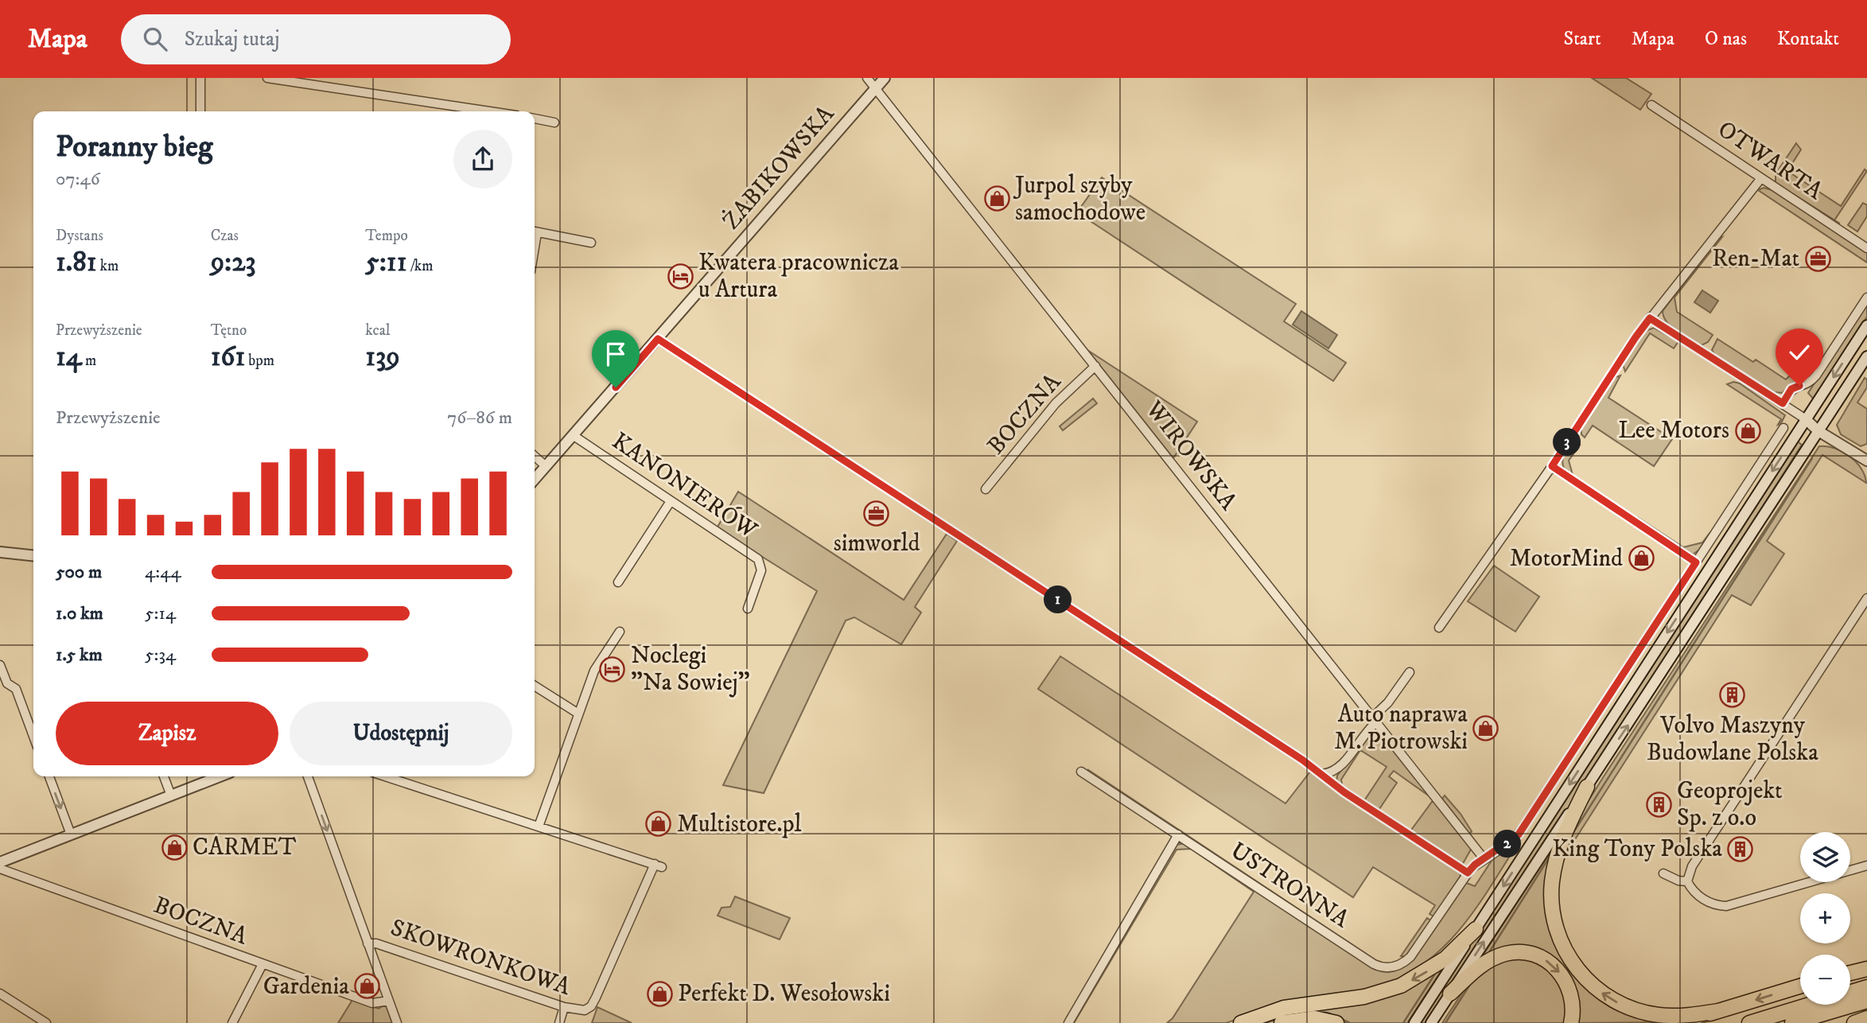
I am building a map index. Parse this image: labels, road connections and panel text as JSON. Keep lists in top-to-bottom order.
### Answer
{
  "streets": {
    "main road": ["ŻABIKOWSKA"],
    "street": [
      "OTWARTA",
      "BOCZNA",
      "WIROWSKA",
      "KANONIERÓW",
      "USTRONNA",
      "SKOWRONKOWA"
    ]
  },
  "crossings": [
    ["ŻABIKOWSKA", "WIROWSKA"],
    ["ŻABIKOWSKA", "KANONIERÓW"],
    ["BOCZNA", "WIROWSKA"]
  ],
  "places": {
    "shop": [
      "Jurpol szyby samochodowe",
      "Lee Motors",
      "MotorMind",
      "Auto naprawa M. Piotrowski",
      "Multistore.pl",
      "CARMET",
      "Gardenia",
      "Perfekt D. Wesołowski"
    ],
    "office": ["Ren-Mat", "simworld"],
    "hotel": ["Kwatera pracownicza u Artura", "Noclegi \"Na Sowiej\""],
    "building": ["Volvo Maszyny Budowlane Polska", "Geoprojekt Sp. z o.o", "King Tony Polska"]
  },
  "page": {
    "header": "Mapa",
    "search": "Szukaj tutaj",
    "nav": [
      "Start",
      "Mapa",
      "O nas",
      "Kontakt"
    ],
    "heading": ["Poranny bieg", "07:46"],
    "stats": [
      ["Dystans", "1.81 km"],
      ["Czas", "9:23"],
      ["Tempo", "5:11 /km"],
      ["Przewyższenie", "14 m"],
      ["Tętno", "161 bpm"],
      ["kcal", "139"]
    ],
    "chart": ["Przewyższenie", "76–86 m"],
    "pins": ["3", "1", "2"],
    "list": [
      {
        "name": "500 m",
        "note": "4:44"
      },
      {
        "name": "1.0 km",
        "note": "5:14"
      },
      {
        "name": "1.5 km",
        "note": "5:34"
      }
    ],
    "buttons": ["Zapisz", "Udostępnij"],
    "map_buttons": ["+", "−"]
  }
}
